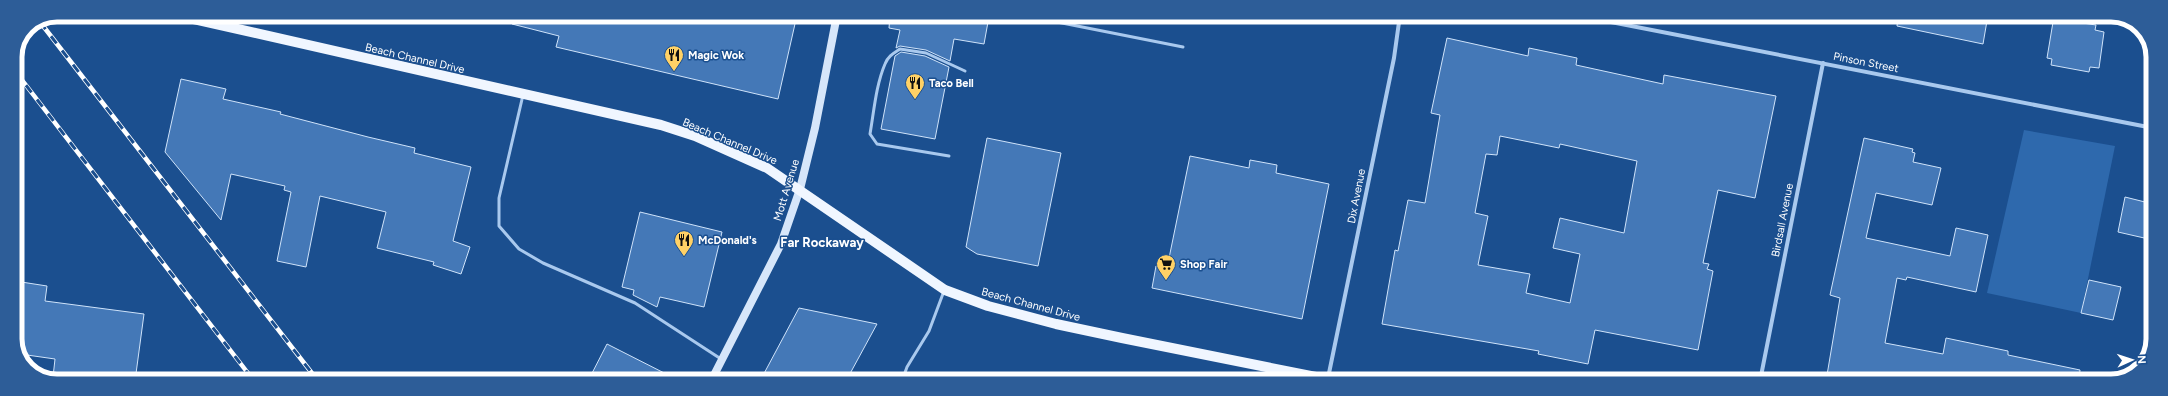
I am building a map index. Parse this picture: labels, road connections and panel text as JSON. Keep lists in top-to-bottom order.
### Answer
{
  "streets": {
    "main road": ["Beach Channel Drive", "Mott Avenue"],
    "street": ["Pinson Street", "Dix Avenue", "Birdsall Avenue"]
  },
  "crossings": [
    ["Beach Channel Drive", "Mott Avenue"],
    ["Pinson Street", "Birdsall Avenue"]
  ],
  "districts": ["Far Rockaway"],
  "places": {
    "restaurant": ["Magic Wok", "Taco Bell", "McDonald's"],
    "supermarket": ["Shop Fair"]
  },
  "north": "right"
}
